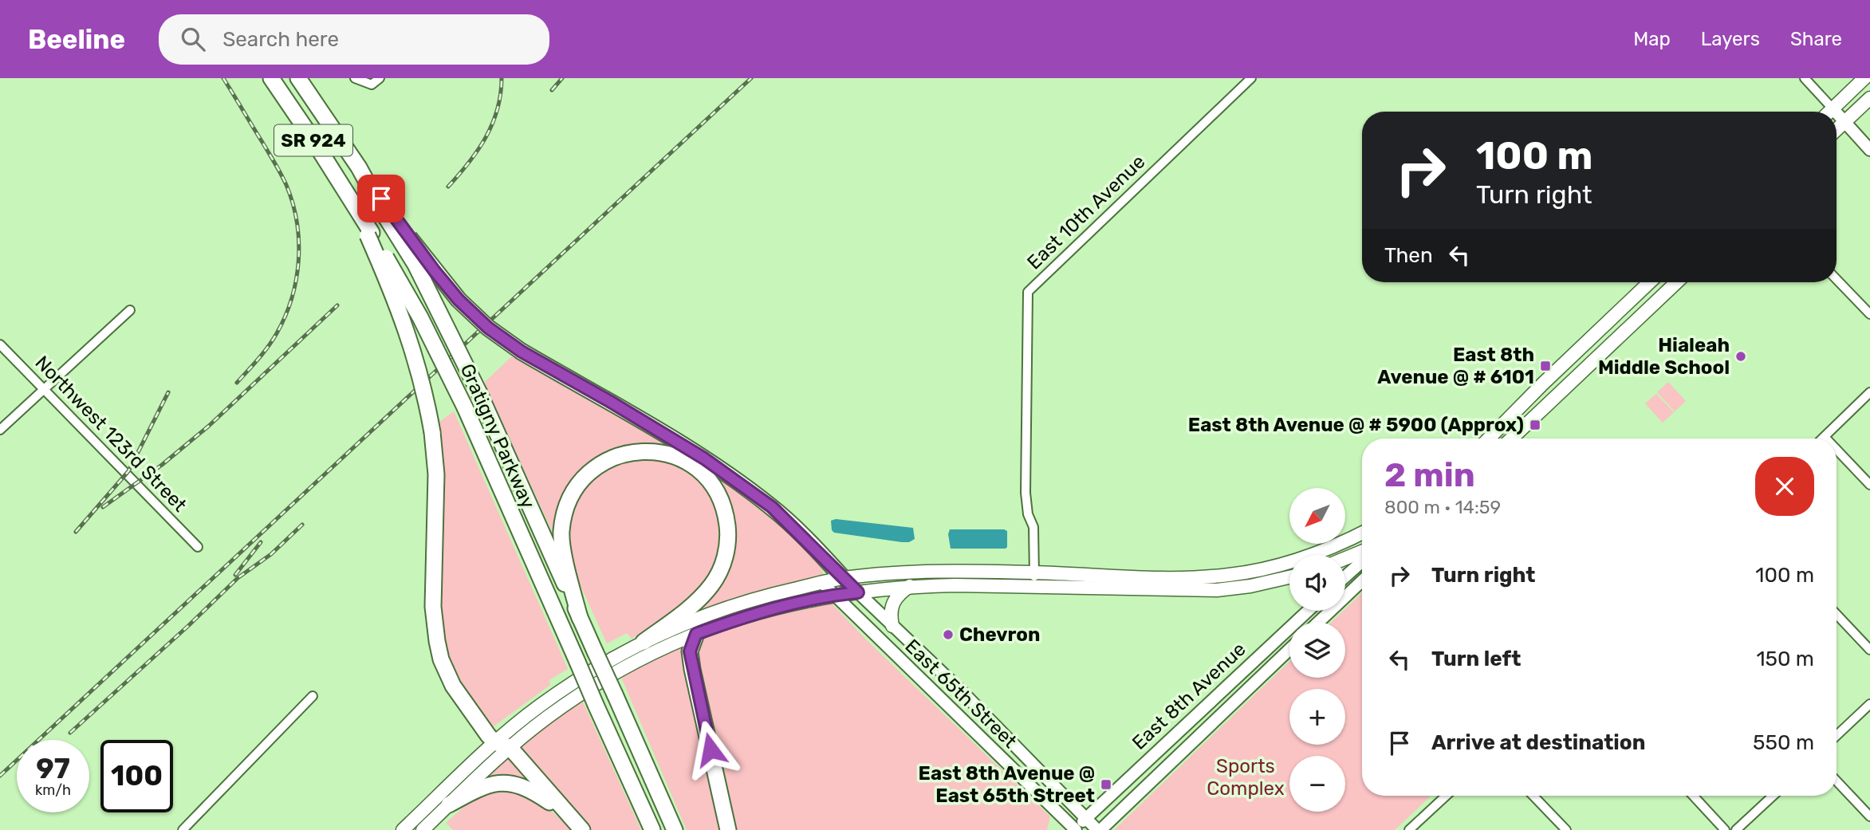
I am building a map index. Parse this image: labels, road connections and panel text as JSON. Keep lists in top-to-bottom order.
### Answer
{
  "streets": {
    "highway": ["SR 924", "Gratigny Parkway"],
    "main road": ["East 65th Street", "East 8th Avenue"],
    "street": ["East 10th Avenue", "Northwest 123rd Street"]
  },
  "crossings": [
    ["SR 924", "Gratigny Parkway"],
    ["East 65th Street", "East 8th Avenue"]
  ],
  "parks": ["Sports Complex"],
  "places": {
    "other": ["Hialeah Middle School", "Chevron"],
    "transit": ["East 8th Avenue @ # 6101", "East 8th Avenue @ # 5900 (Approx)", "East 8th Avenue @ East 65th Street"]
  },
  "north": "bottom left",
  "page": {
    "header": "Beeline",
    "search": "Search here",
    "nav": ["Map", "Layers", "Share"],
    "turn": ["100 m", "Turn right"],
    "then": "Then",
    "heading": ["2 min", "800 m · 14:59"],
    "map_buttons": ["+", "−"],
    "list": [
      {
        "name": "Turn right",
        "value": "100 m"
      },
      {
        "name": "Turn left",
        "value": "150 m"
      },
      {
        "name": "Arrive at destination",
        "value": "550 m"
      }
    ],
    "speed": "97 km/h",
    "limit": "100"
  }
}
